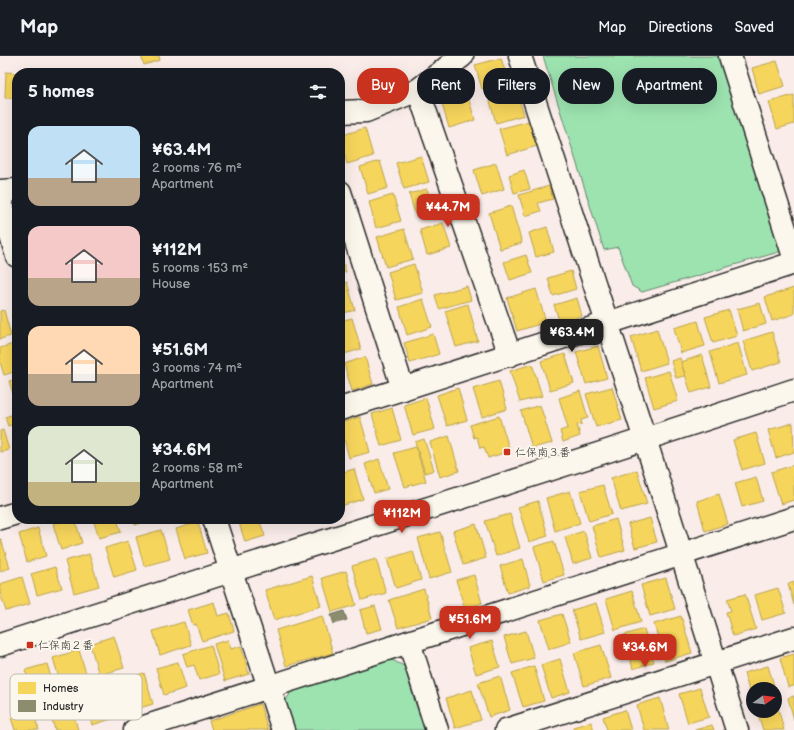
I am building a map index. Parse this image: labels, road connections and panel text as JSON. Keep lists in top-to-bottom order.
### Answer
{
  "places": {
    "transit": ["仁保南３番", "仁保南２番"]
  },
  "legend": ["Homes", "Industry"],
  "north": "right",
  "page": {
    "header": "Map",
    "nav": ["Map", "Directions", "Saved"],
    "chip": [
      "Buy",
      "Rent",
      "Filters",
      "New",
      "Apartment"
    ],
    "heading": "5 homes",
    "list": [
      {
        "name": "¥63.4M",
        "note": "2 rooms · 76 m² · Apartment"
      },
      {
        "name": "¥112M",
        "note": "5 rooms · 153 m² · House"
      },
      {
        "name": "¥51.6M",
        "note": "3 rooms · 74 m² · Apartment"
      },
      {
        "name": "¥34.6M",
        "note": "2 rooms · 58 m² · Apartment"
      }
    ],
    "price": [
      "¥44.7M",
      "¥63.4M",
      "¥112M",
      "¥51.6M",
      "¥34.6M"
    ]
  }
}
